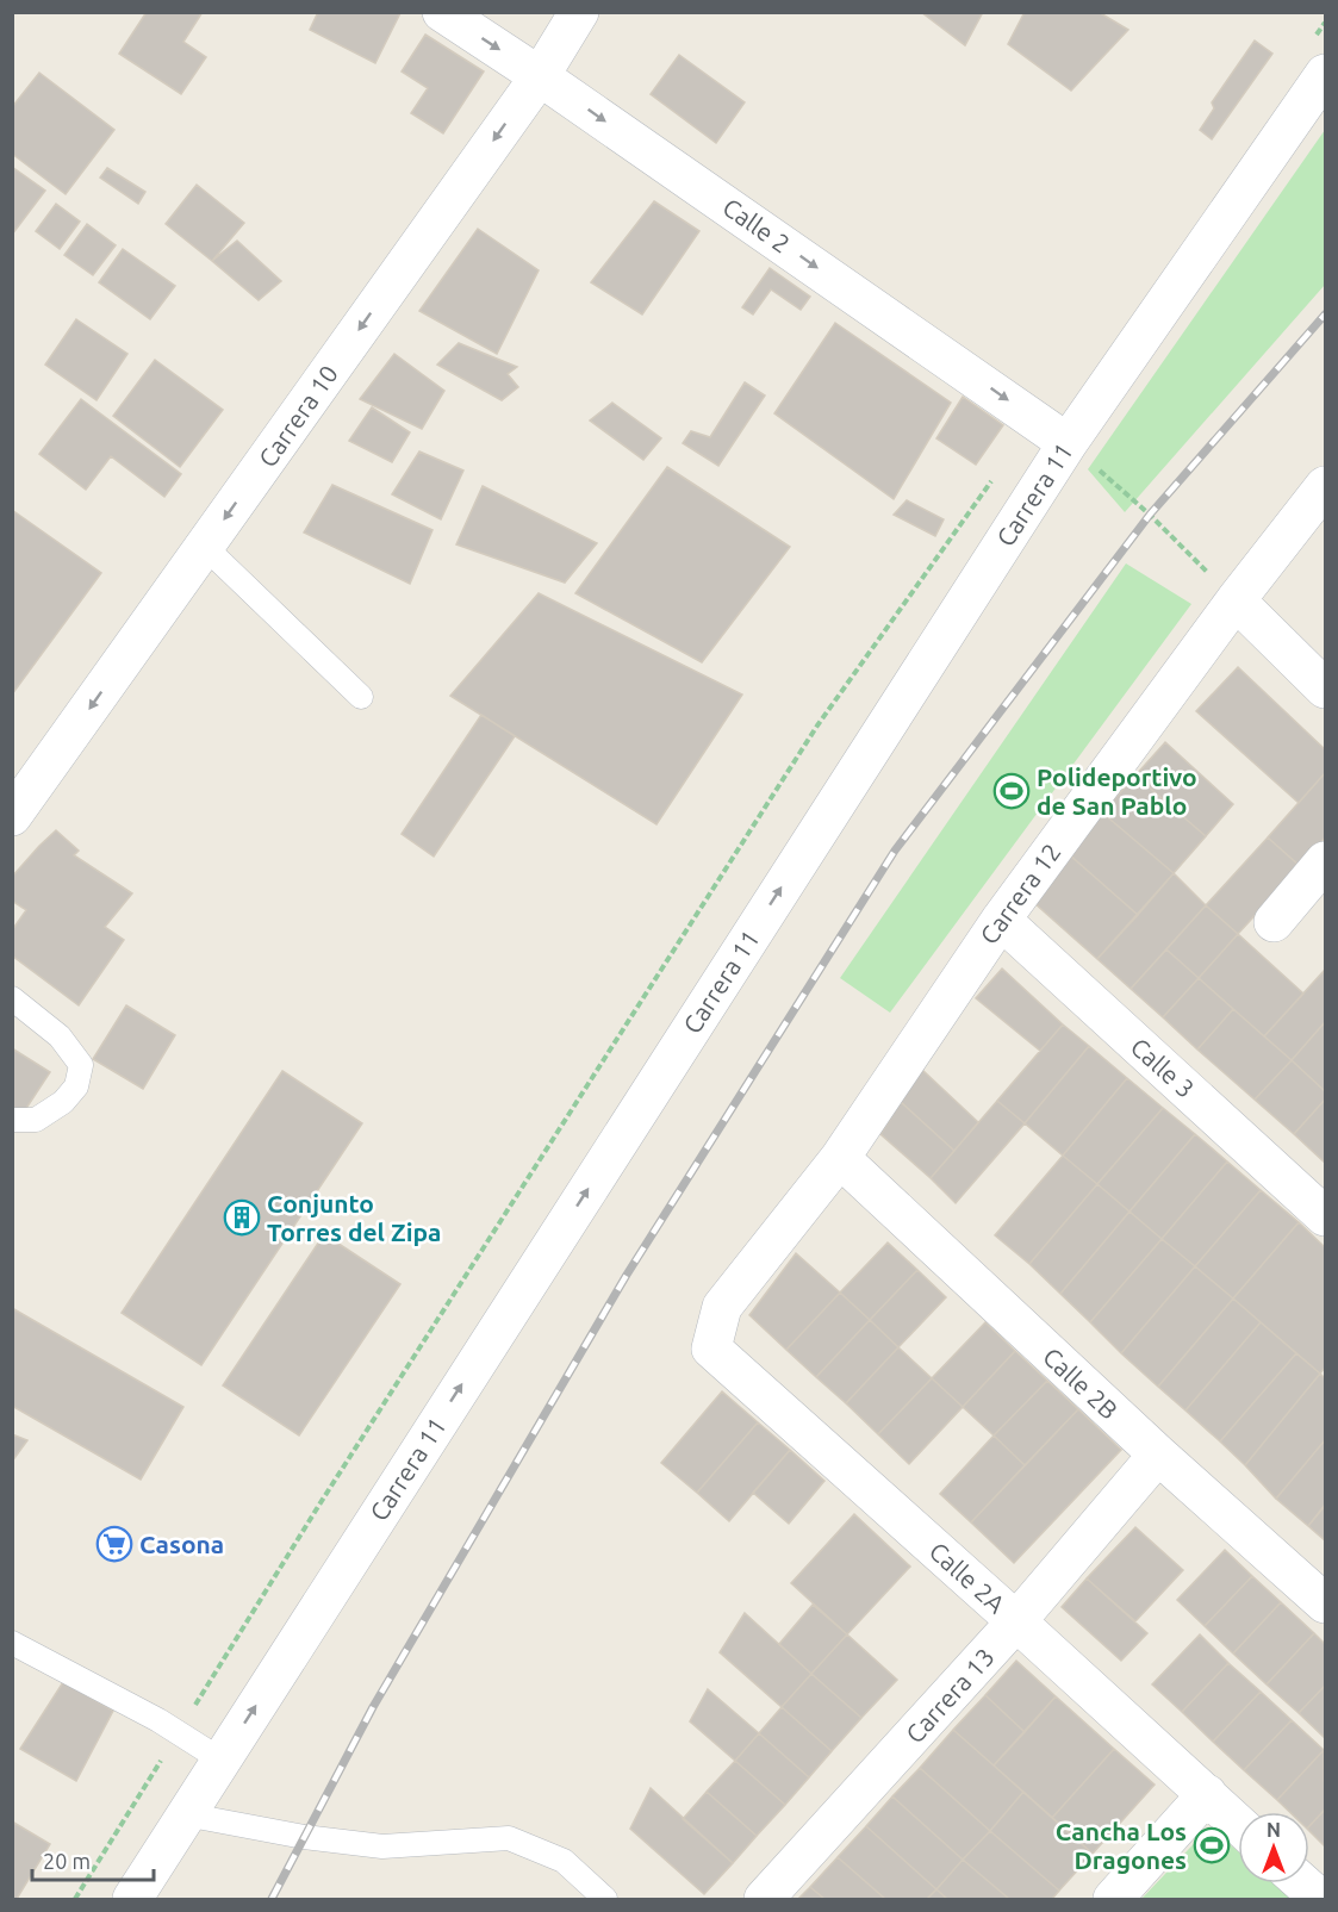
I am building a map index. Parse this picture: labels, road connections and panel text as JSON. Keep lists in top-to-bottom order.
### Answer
{
  "streets": {
    "street": [
      "Calle 2",
      "Carrera 10",
      "Carrera 11",
      "Carrera 12",
      "Calle 3",
      "Calle 2B",
      "Calle 2A",
      "Carrera 13"
    ]
  },
  "crossings": [
    ["Calle 2", "Carrera 10"],
    ["Calle 2", "Carrera 11"],
    ["Carrera 12", "Calle 3"],
    ["Carrera 12", "Calle 2B"],
    ["Carrera 12", "Calle 2A"],
    ["Calle 2B", "Carrera 13"],
    ["Calle 2A", "Carrera 13"]
  ],
  "one_way": ["Calle 2", "Carrera 10", "Carrera 11"],
  "places": {
    "sports": ["Polideportivo de San Pablo", "Cancha Los Dragones"],
    "building": ["Conjunto Torres del Zipa"],
    "supermarket": ["Casona"]
  },
  "scale_bar": "20 m",
  "north": "top"
}
